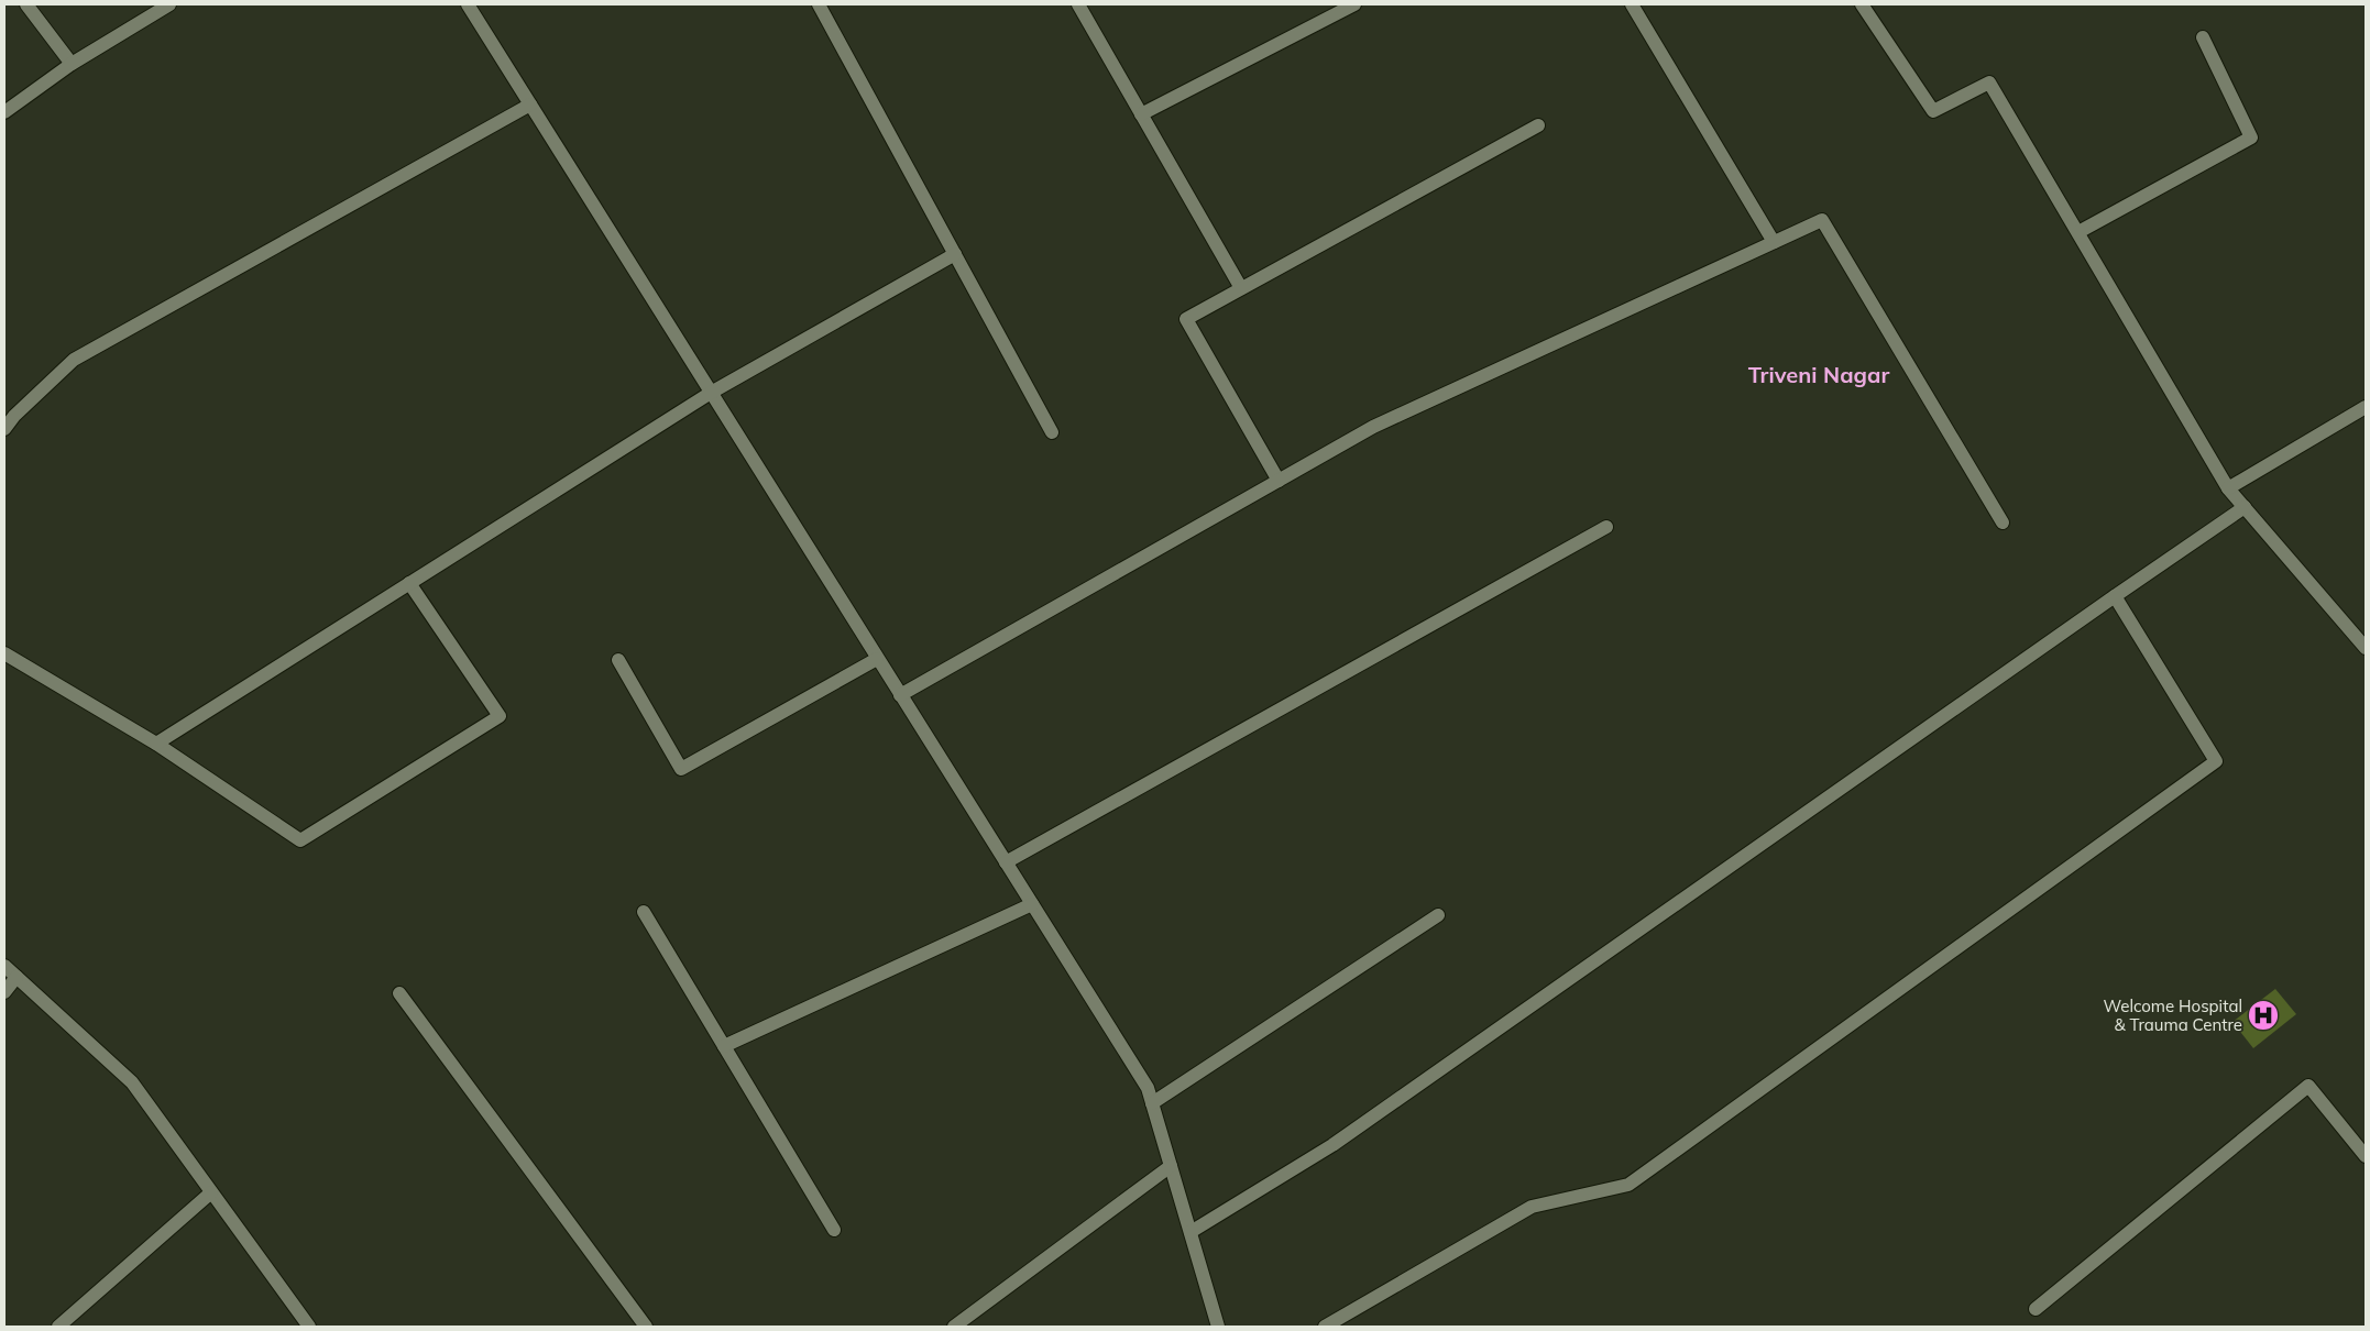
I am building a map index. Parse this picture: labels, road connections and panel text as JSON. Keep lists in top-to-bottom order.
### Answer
{
  "districts": ["Triveni Nagar"],
  "places": {
    "hospital": ["Welcome Hospital & Trauma Centre"]
  }
}
